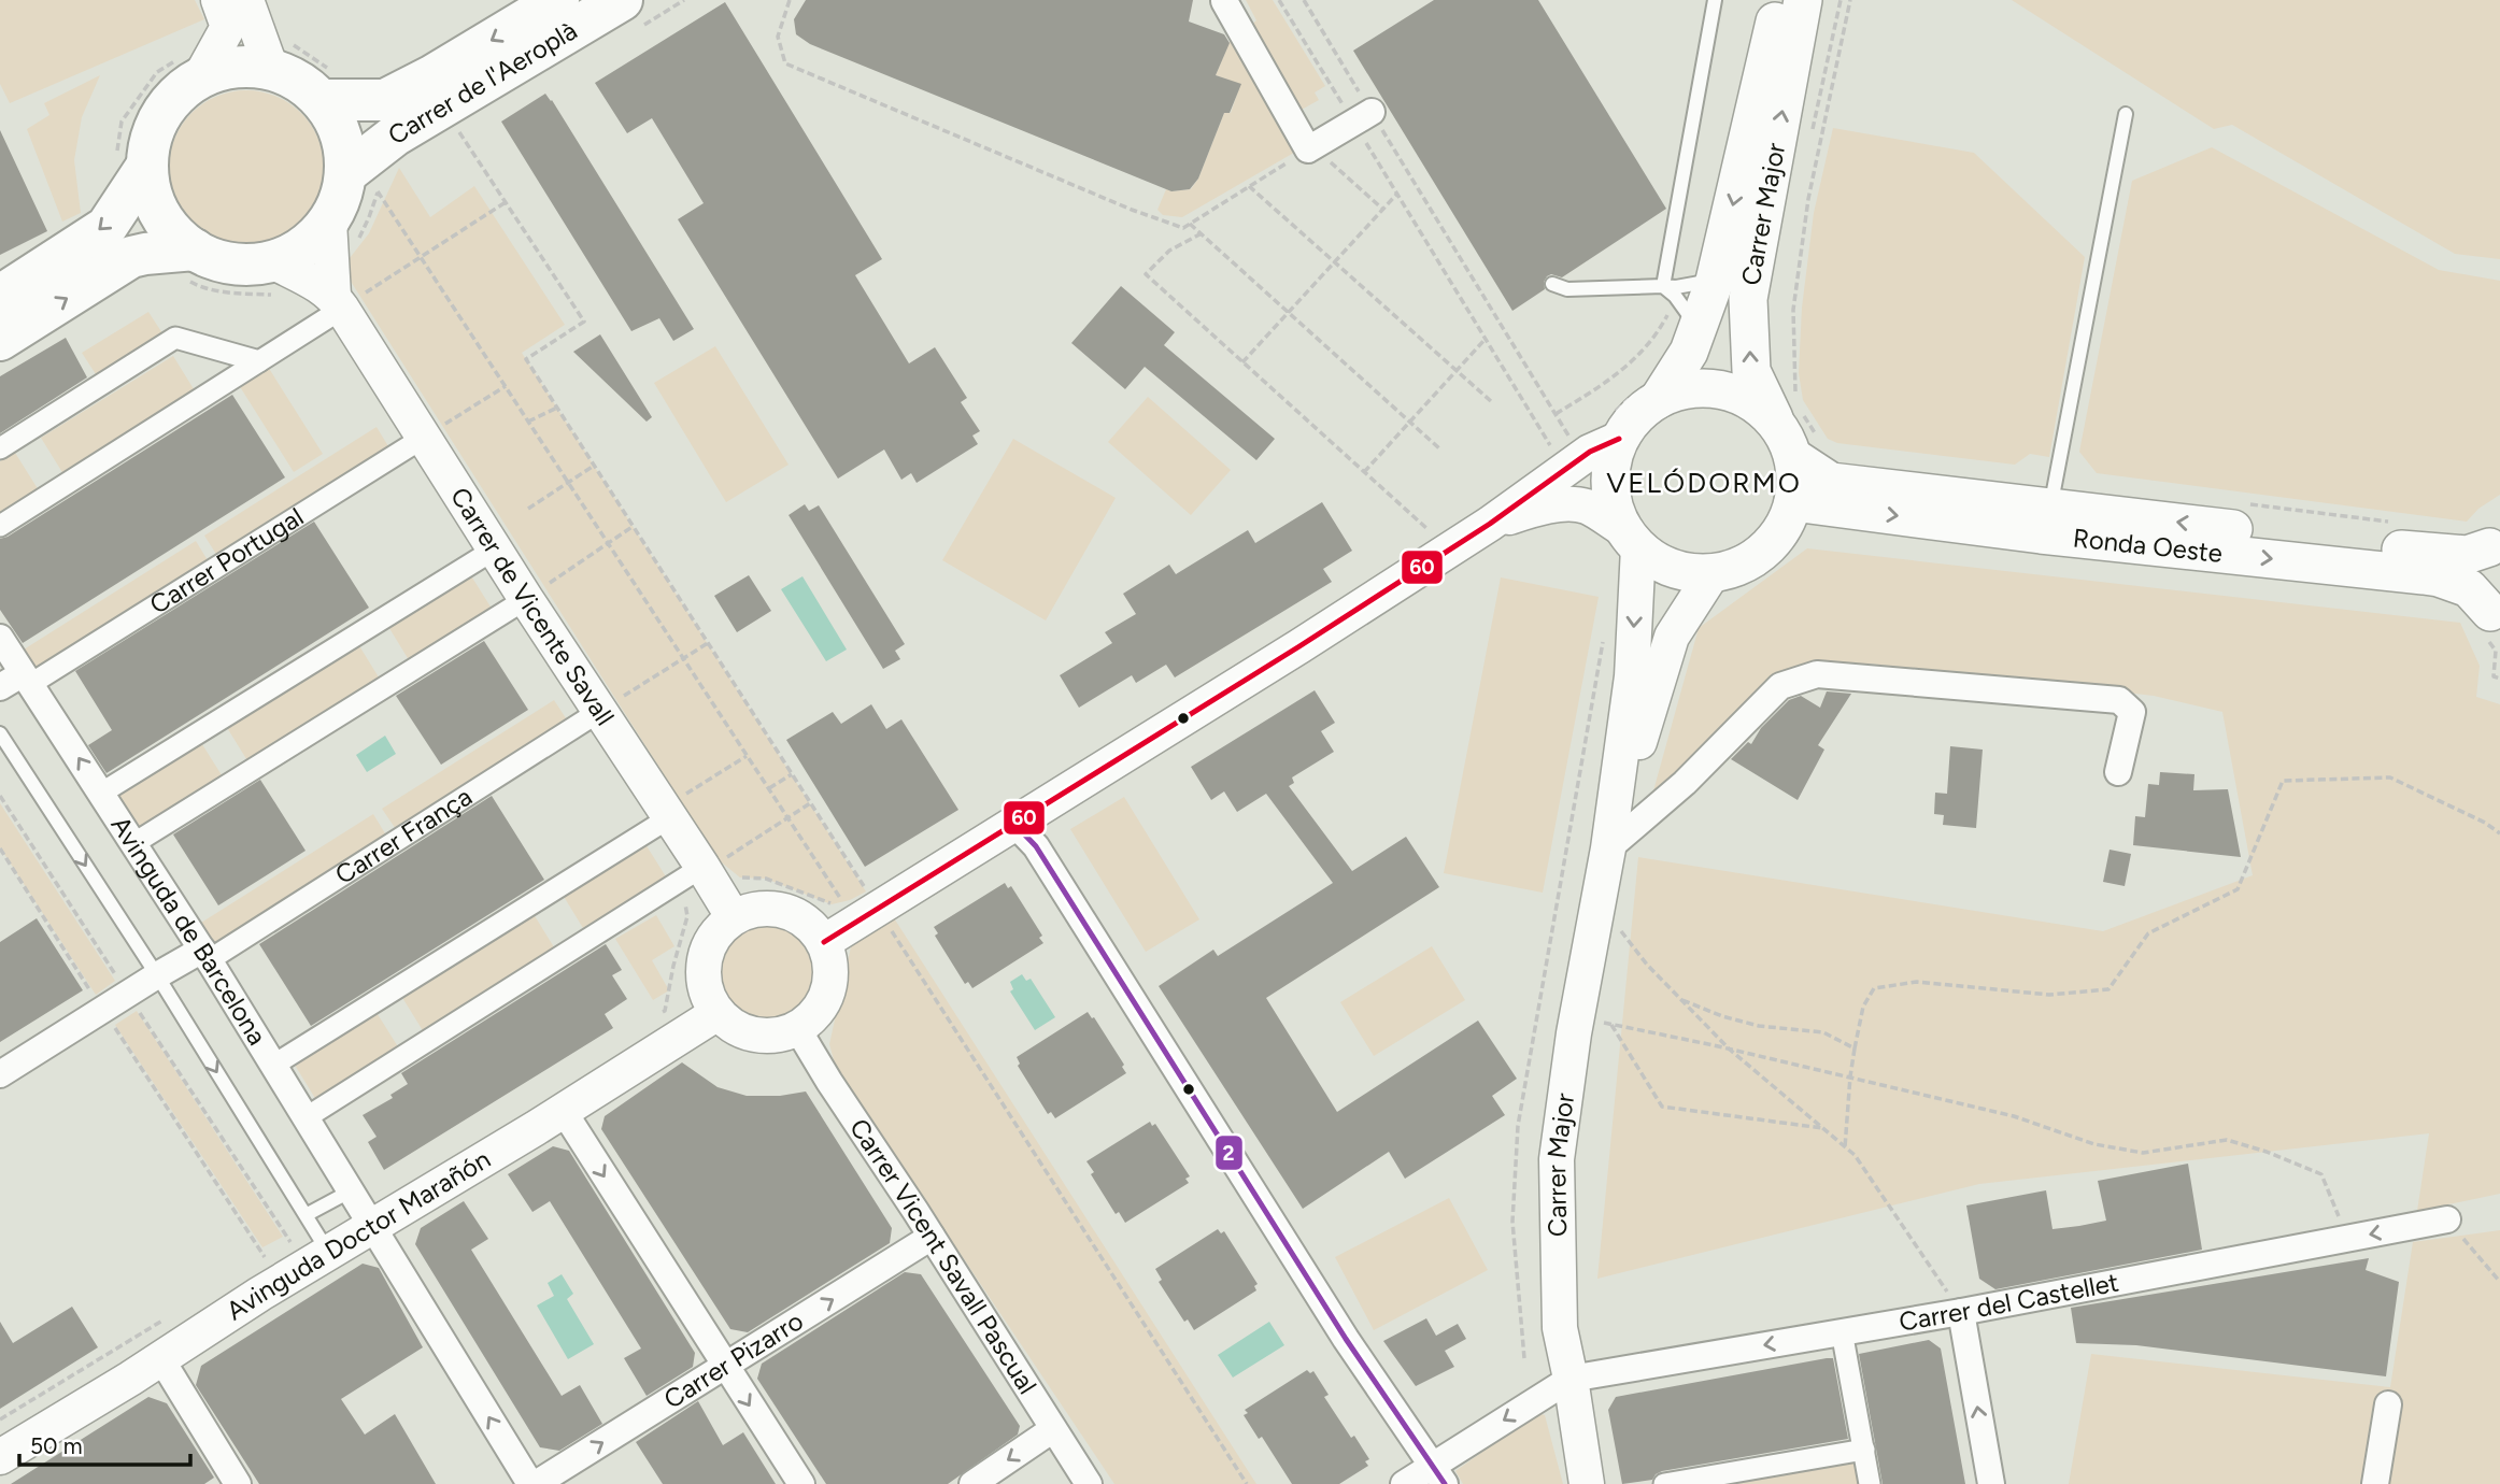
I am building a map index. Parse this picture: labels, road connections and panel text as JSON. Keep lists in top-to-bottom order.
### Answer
{
  "streets": {
    "main road": ["Carrer de l'Aeroplà", "Carrer Major", "Ronda Oeste"],
    "street": [
      "Carrer Portugal",
      "Carrer de Vicente Savall",
      "Carrer França",
      "Avinguda de Barcelona",
      "Avinguda Doctor Marañón",
      "Carrer Vicent Savall Pascual",
      "Carrer del Castellet",
      "Carrer Pizarro"
    ]
  },
  "crossings": [
    ["Carrer Major", "Ronda Oeste"],
    ["Carrer Major", "Carrer del Castellet"],
    ["Carrer Portugal", "Carrer de Vicente Savall"],
    ["Carrer Portugal", "Avinguda de Barcelona"],
    ["Carrer de Vicente Savall", "Carrer França"],
    ["Carrer de Vicente Savall", "Avinguda Doctor Marañón"],
    ["Carrer de Vicente Savall", "Carrer Vicent Savall Pascual"],
    ["Carrer França", "Avinguda de Barcelona"],
    ["Avinguda de Barcelona", "Avinguda Doctor Marañón"],
    ["Avinguda de Barcelona", "Carrer Pizarro"],
    ["Avinguda Doctor Marañón", "Carrer Vicent Savall Pascual"],
    ["Carrer Vicent Savall Pascual", "Carrer Pizarro"]
  ],
  "one_way": ["Carrer Pizarro"],
  "districts": ["VELÓDORMO"],
  "lines": ["transit line 60", "transit line 2"],
  "scale_bar": "50 m"
}
